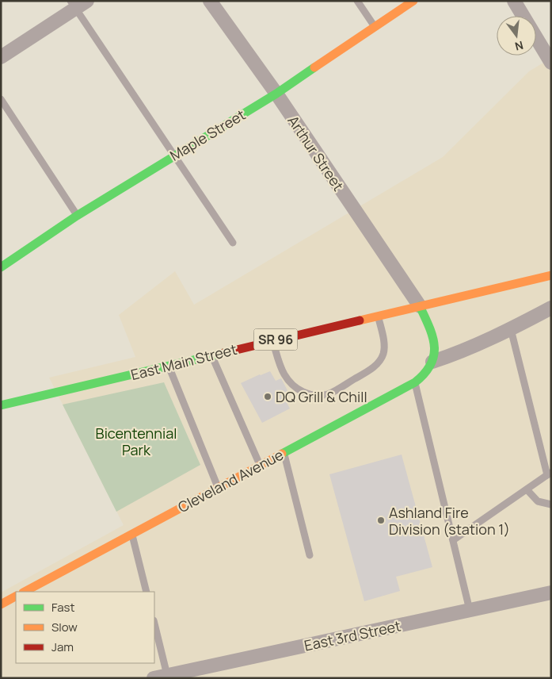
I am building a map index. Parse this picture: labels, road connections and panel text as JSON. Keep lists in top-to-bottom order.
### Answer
{
  "streets": {
    "main road": [
      "Maple Street",
      "SR 96",
      "East Main Street",
      "Cleveland Avenue"
    ],
    "street": ["Arthur Street", "East 3rd Street"]
  },
  "crossings": [
    ["Maple Street", "Arthur Street"],
    ["Arthur Street", "East Main Street"]
  ],
  "parks": ["Bicentennial Park"],
  "places": ["DQ Grill & Chill", "Ashland Fire Division (station 1)"],
  "legend": ["Fast", "Slow", "Jam"],
  "north": "bottom"
}
